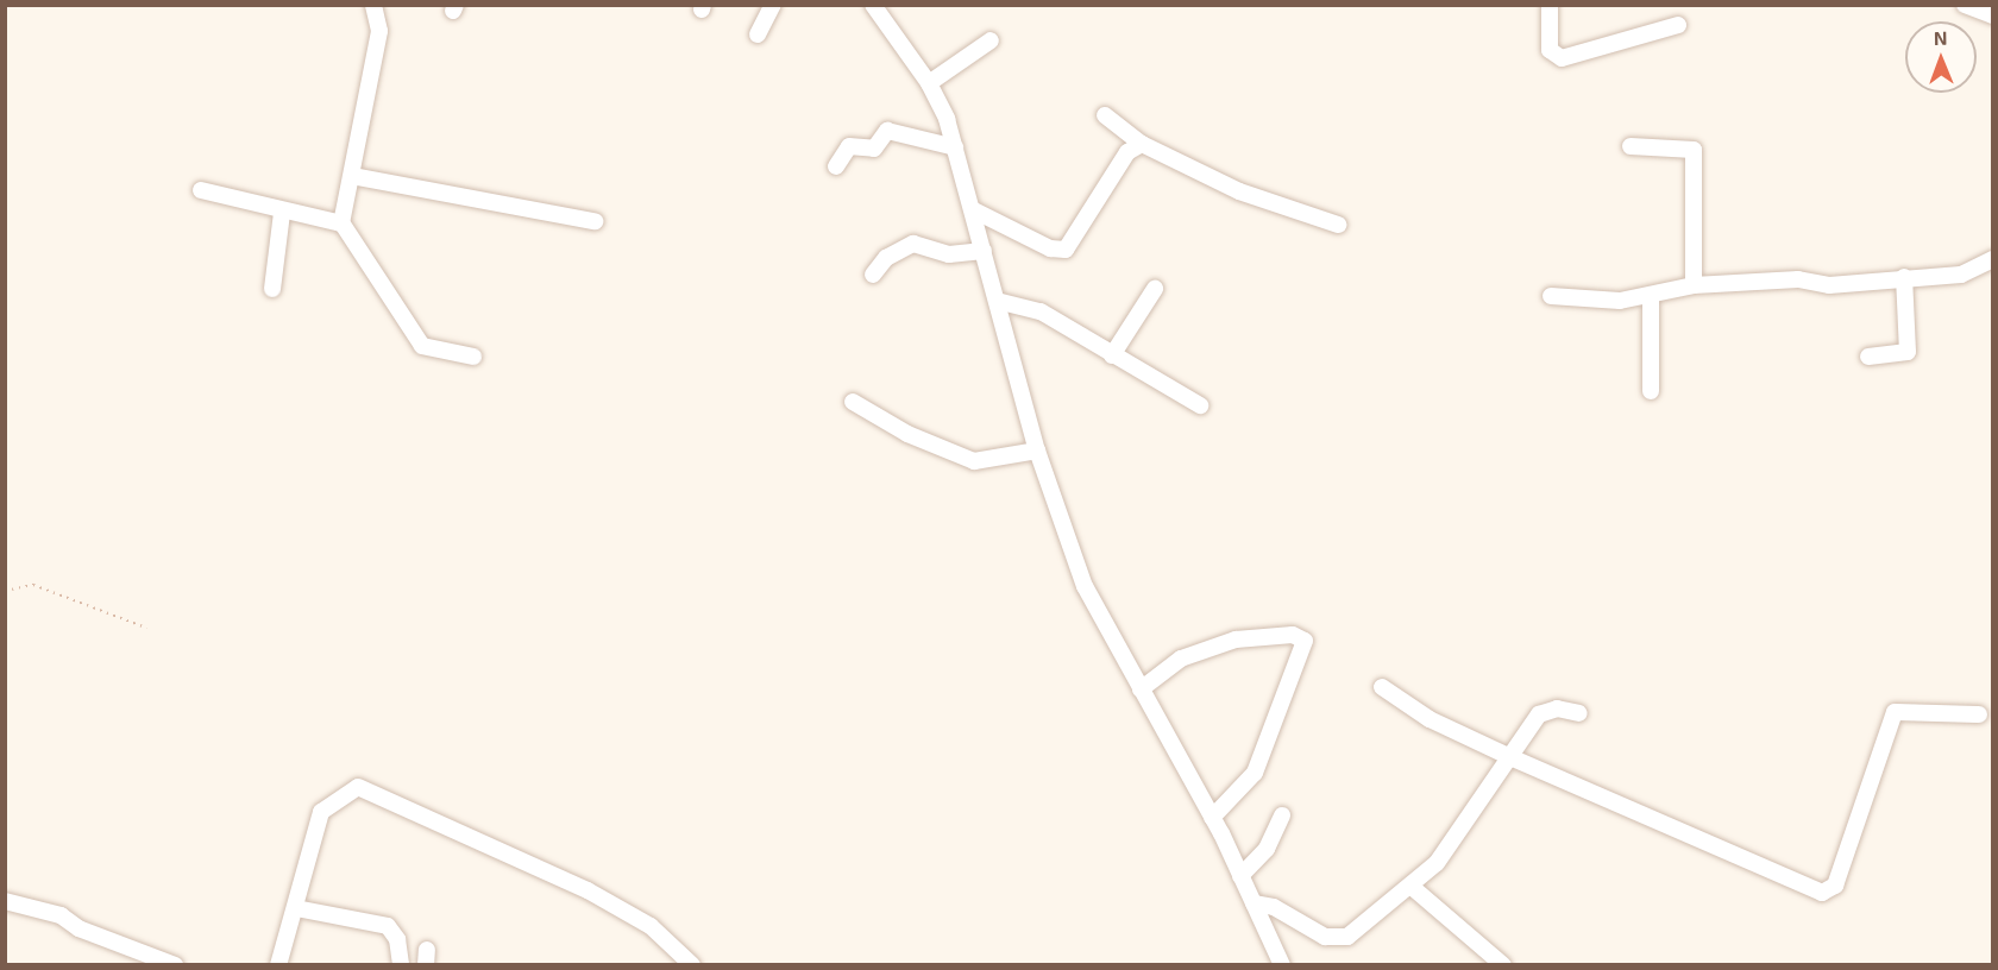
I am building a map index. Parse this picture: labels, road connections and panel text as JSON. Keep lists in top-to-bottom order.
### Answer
{
  "north": "top"
}
